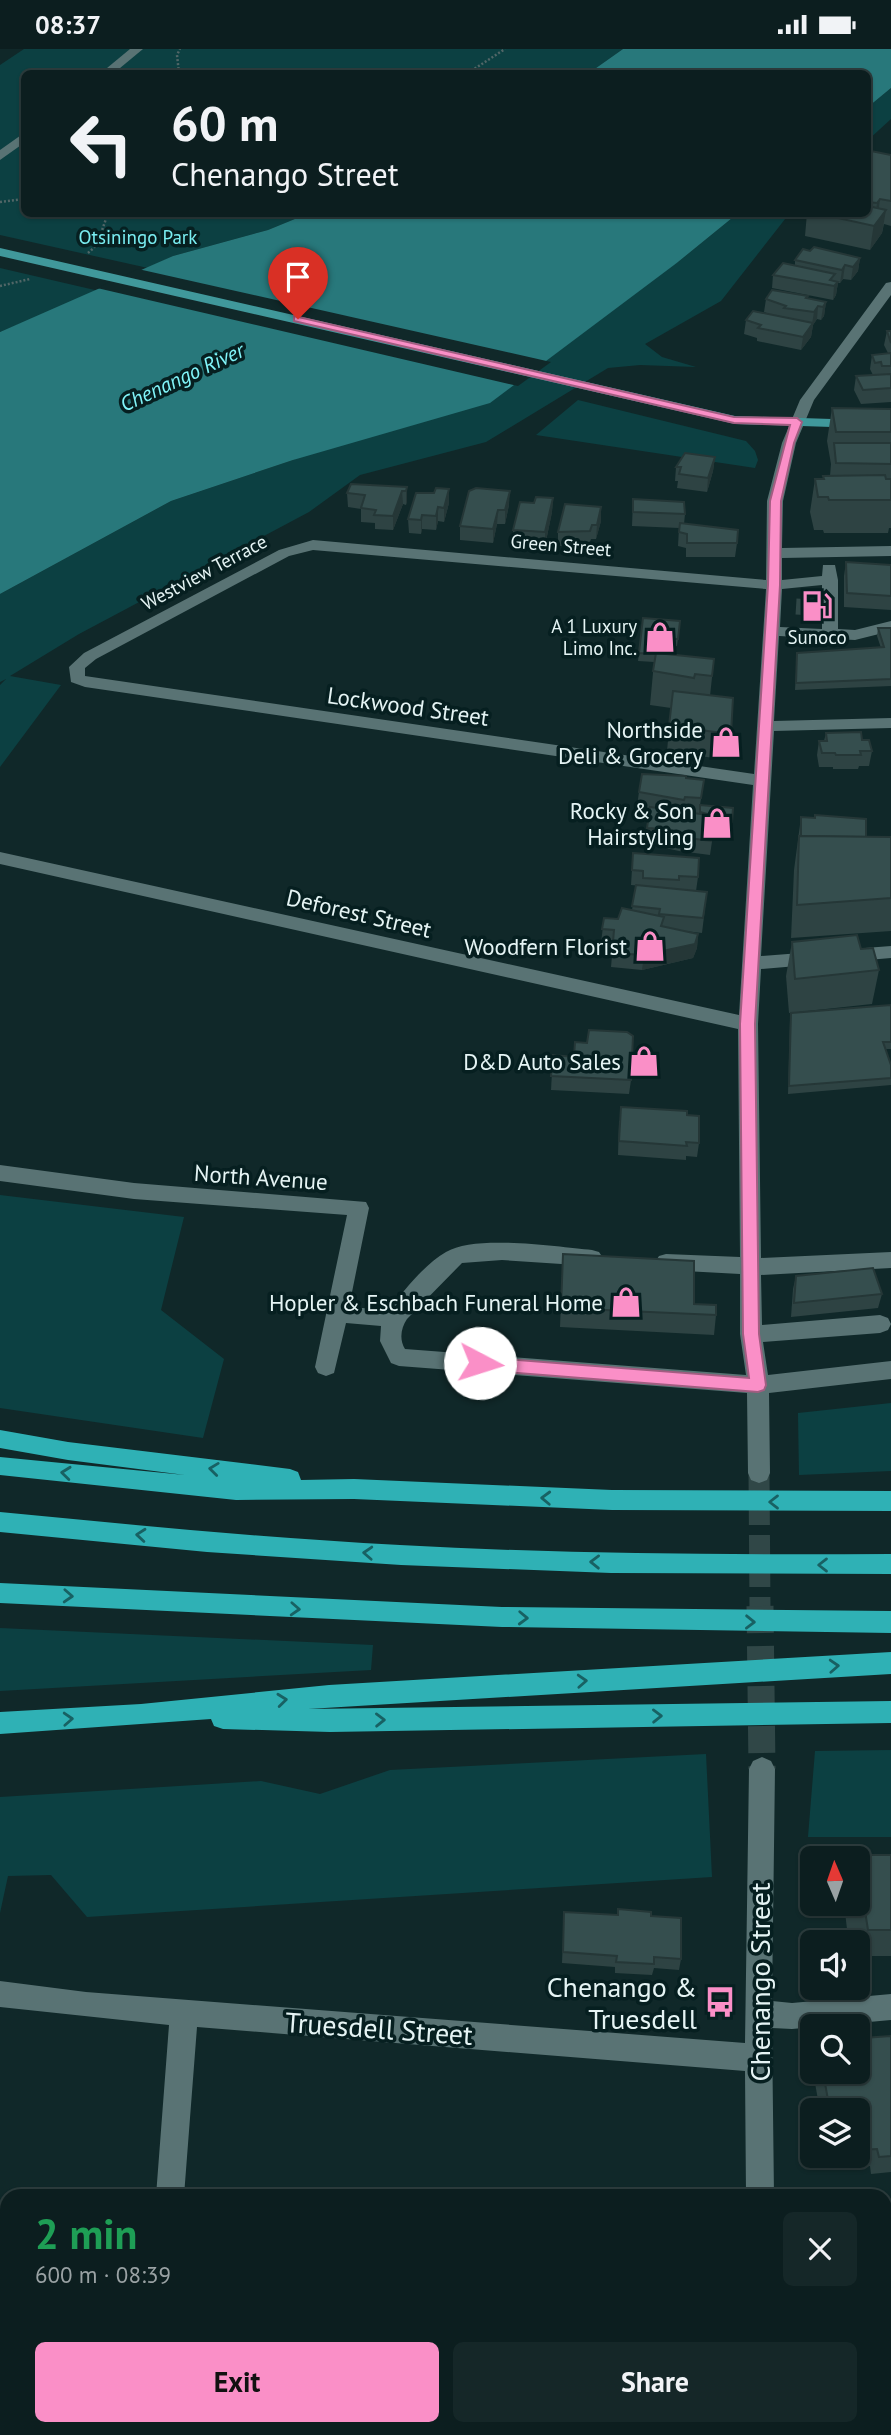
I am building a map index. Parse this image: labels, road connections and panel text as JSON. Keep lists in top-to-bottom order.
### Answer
{
  "streets": {
    "street": [
      "Green Street",
      "Westview Terrace",
      "Lockwood Street",
      "Deforest Street",
      "North Avenue",
      "Chenango Street",
      "Truesdell Street"
    ]
  },
  "crossings": [
    ["Green Street", "Westview Terrace"],
    ["Westview Terrace", "Lockwood Street"],
    ["Chenango Street", "Truesdell Street"]
  ],
  "water": ["Chenango River"],
  "parks": ["Otsiningo Park"],
  "places": {
    "fuel station": ["Sunoco"],
    "shop": [
      "A 1 Luxury Limo Inc.",
      "Northside Deli & Grocery",
      "Rocky & Son Hairstyling",
      "Woodfern Florist",
      "D&D Auto Sales",
      "Hopler & Eschbach Funeral Home"
    ],
    "bus stop": ["Chenango & Truesdell"]
  },
  "north": "top",
  "page": {
    "status": "08:37",
    "turn": ["60 m", "Chenango Street"],
    "heading": ["2 min", "600 m · 08:39"],
    "buttons": ["Exit", "Share"]
  }
}
